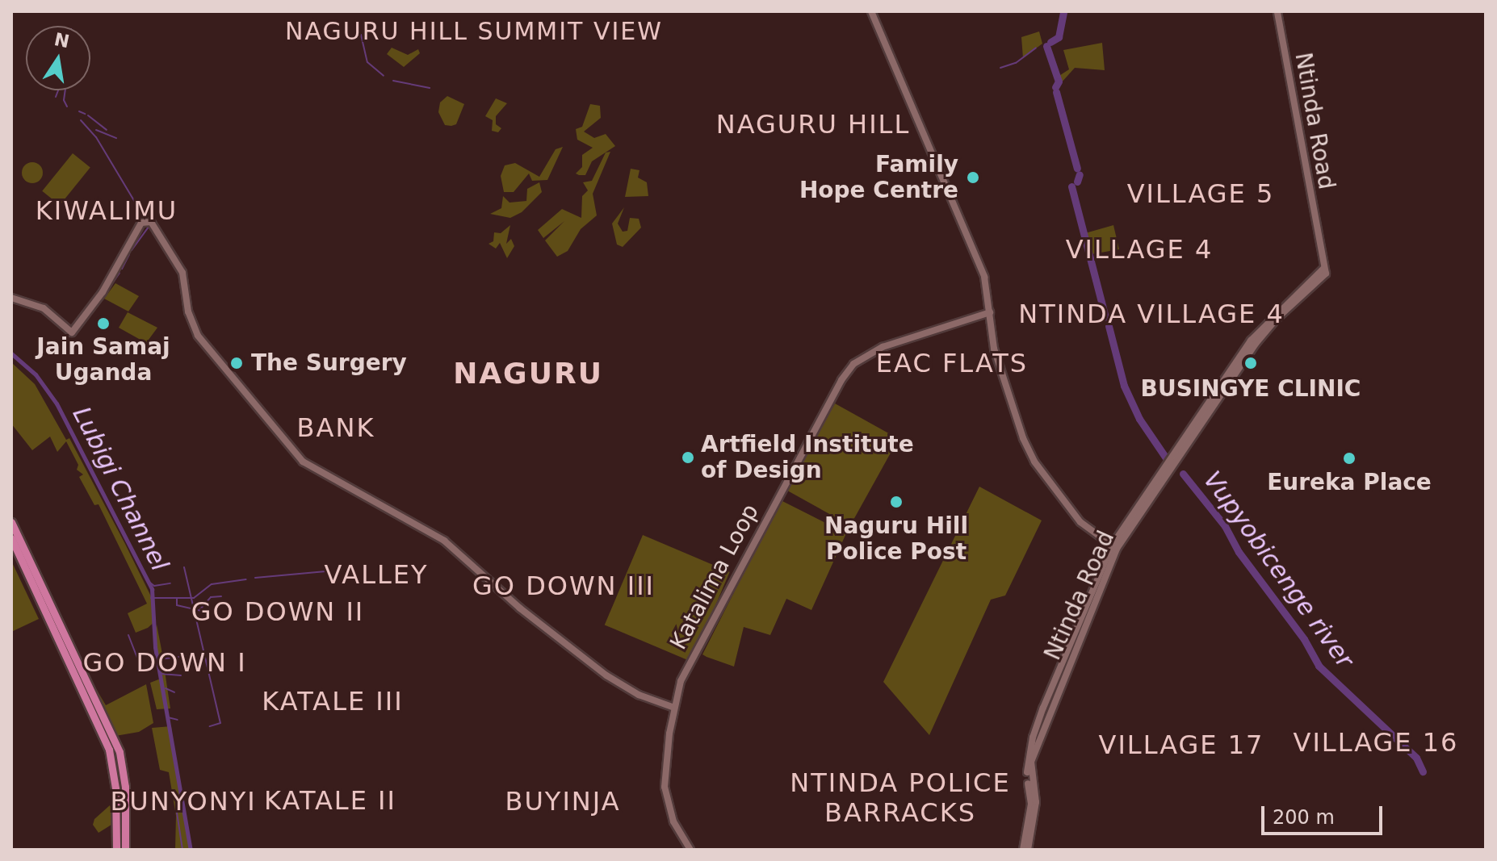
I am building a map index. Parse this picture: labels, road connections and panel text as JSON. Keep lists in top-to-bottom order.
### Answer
{
  "streets": {
    "street": ["Ntinda Road", "Katalima Loop"]
  },
  "districts": [
    "NAGURU HILL SUMMIT VIEW",
    "NAGURU HILL",
    "VILLAGE 5",
    "KIWALIMU",
    "VILLAGE 4",
    "NTINDA VILLAGE 4",
    "EAC FLATS",
    "NAGURU",
    "BANK",
    "VALLEY",
    "GO DOWN III",
    "GO DOWN II",
    "GO DOWN I",
    "KATALE III",
    "VILLAGE 16",
    "VILLAGE 17",
    "NTINDA POLICE BARRACKS",
    "KATALE II",
    "BUNYONYI",
    "BUYINJA"
  ],
  "water": ["Lubigi Channel", "Vupyobicenge river"],
  "places": [
    "Family Hope Centre",
    "Jain Samaj Uganda",
    "The Surgery",
    "BUSINGYE CLINIC",
    "Artfield Institute of Design",
    "Eureka Place",
    "Naguru Hill Police Post"
  ],
  "scale_bar": "200 m",
  "north": "top"
}
